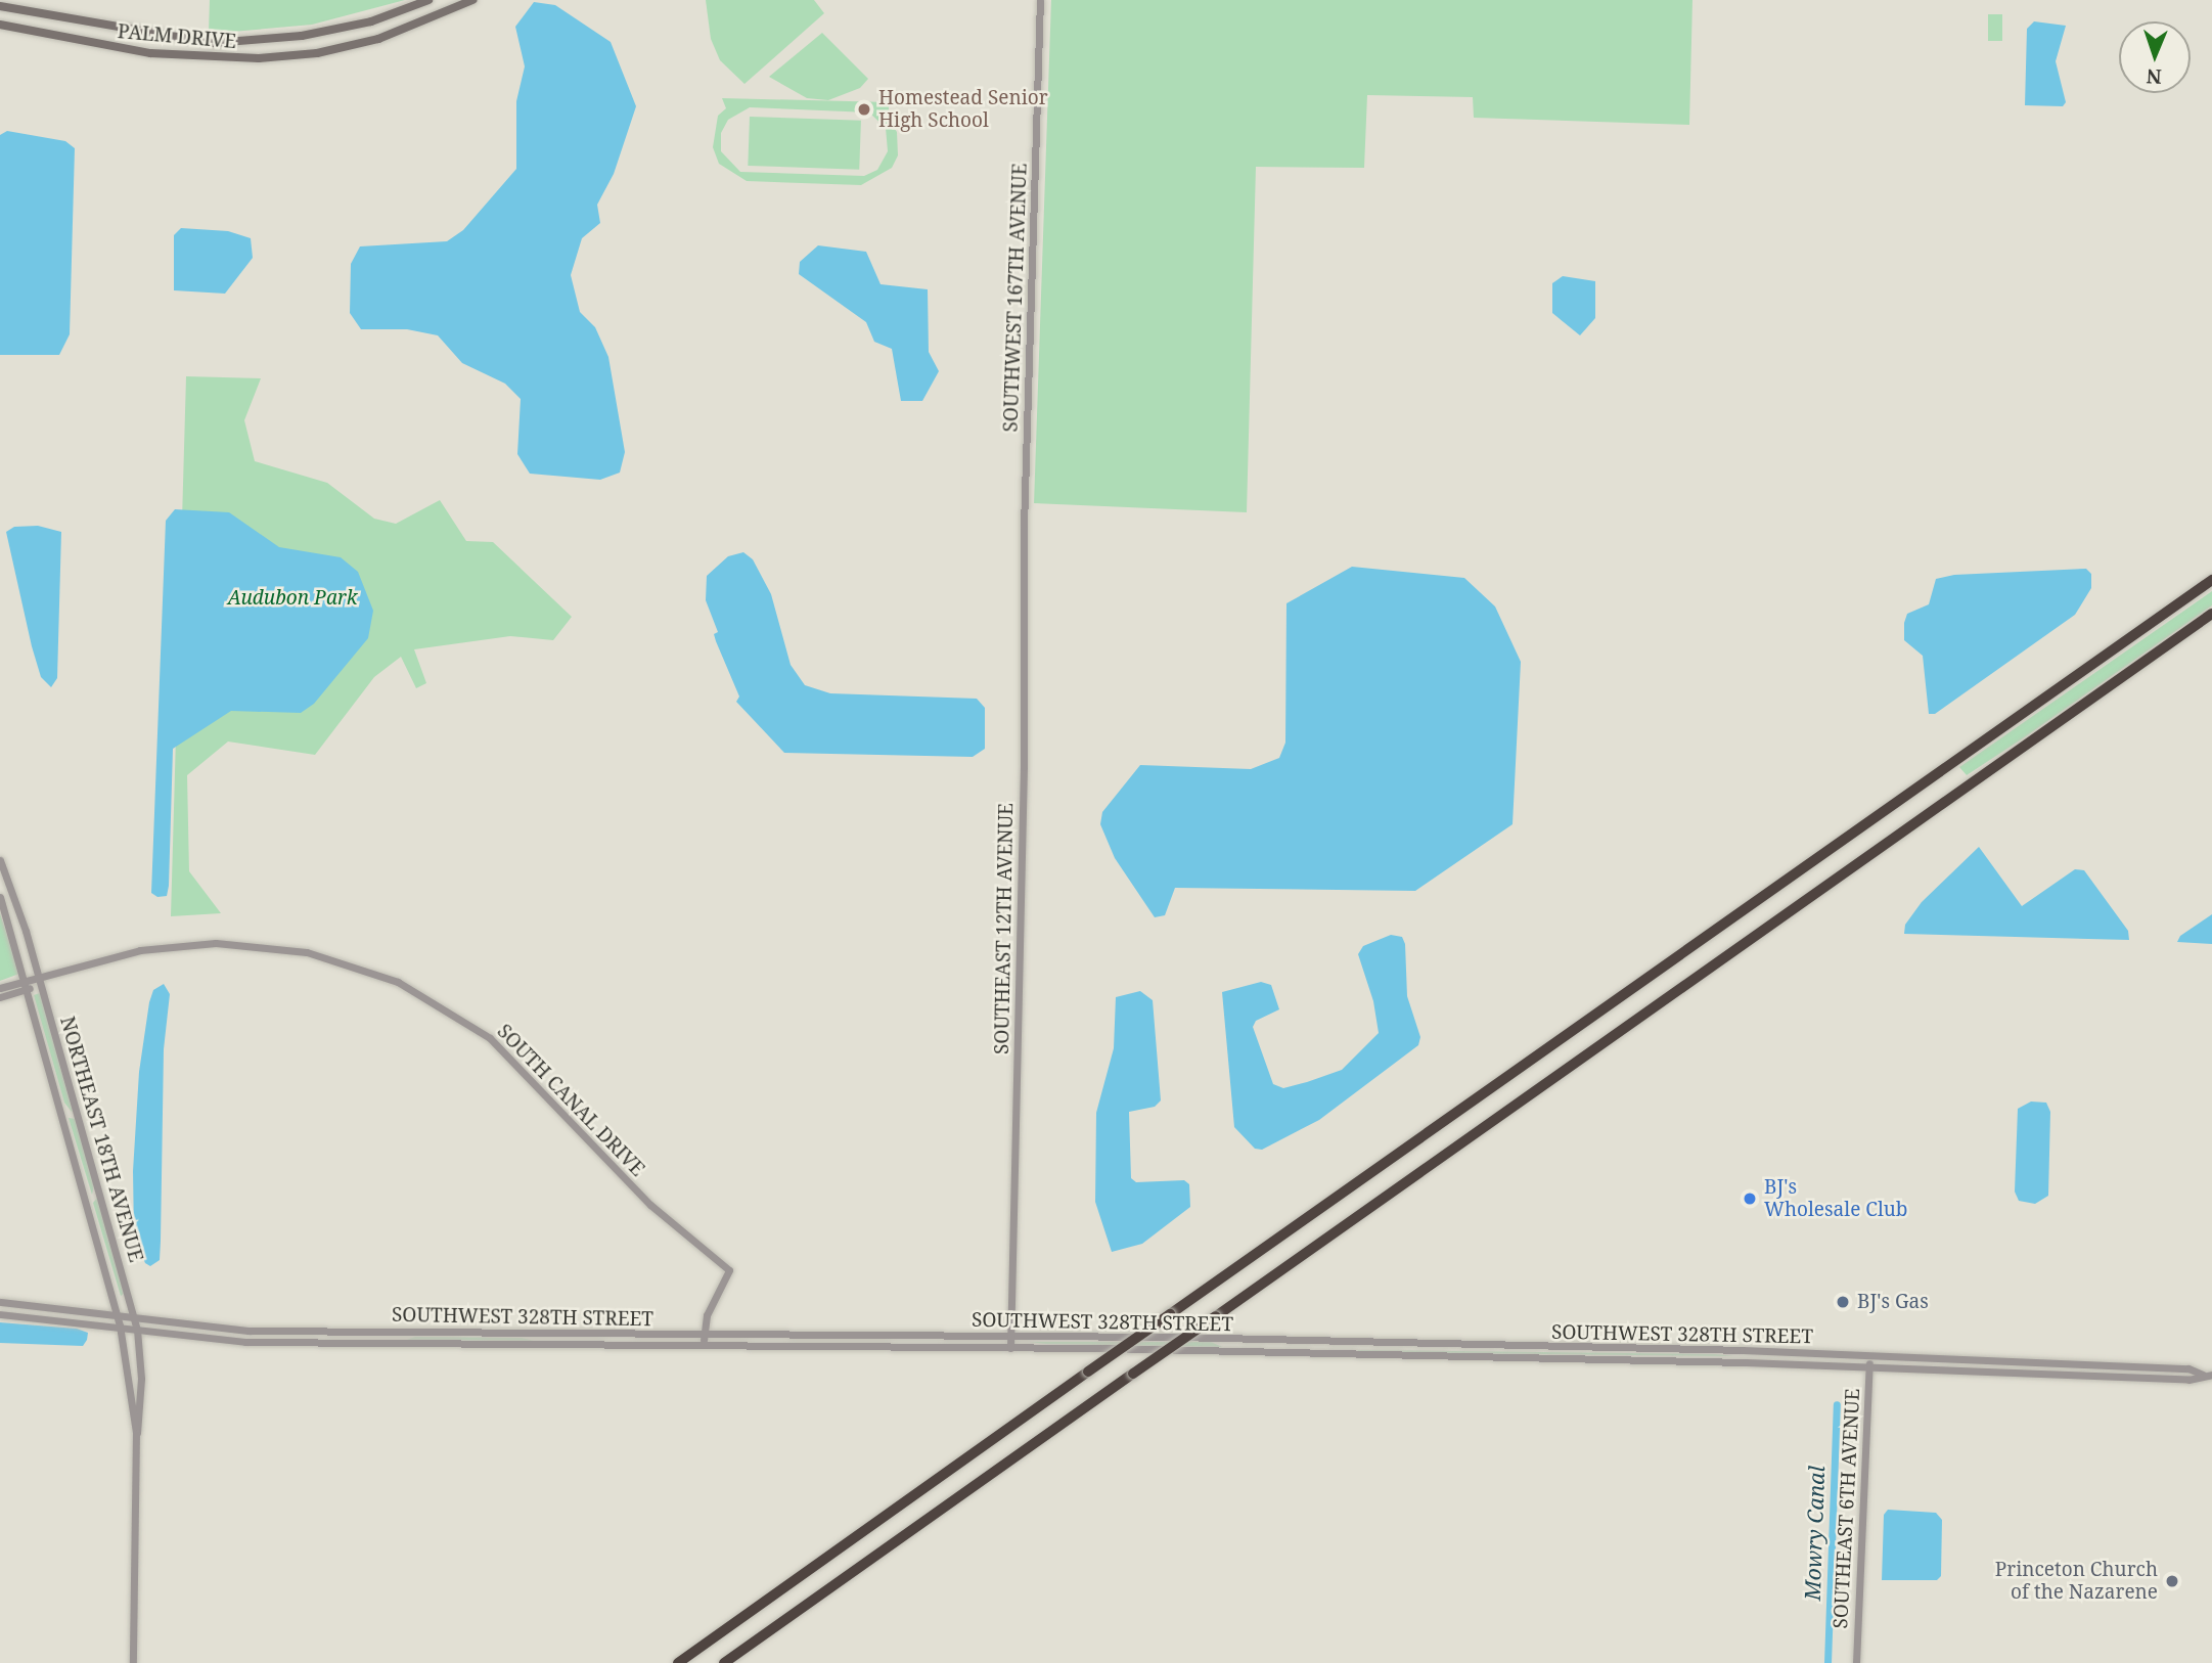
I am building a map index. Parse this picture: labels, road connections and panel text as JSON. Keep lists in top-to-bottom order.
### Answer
{
  "streets": {
    "main road": ["PALM DRIVE"],
    "street": [
      "SOUTHWEST 167TH AVENUE",
      "SOUTHEAST 12TH AVENUE",
      "SOUTH CANAL DRIVE",
      "NORTHEAST 18TH AVENUE",
      "SOUTHWEST 328TH STREET",
      "SOUTHEAST 6TH AVENUE"
    ]
  },
  "crossings": [
    ["SOUTHWEST 167TH AVENUE", "SOUTHEAST 12TH AVENUE"],
    ["SOUTHEAST 12TH AVENUE", "SOUTHWEST 328TH STREET"],
    ["SOUTH CANAL DRIVE", "NORTHEAST 18TH AVENUE"],
    ["SOUTH CANAL DRIVE", "SOUTHWEST 328TH STREET"],
    ["NORTHEAST 18TH AVENUE", "SOUTHWEST 328TH STREET"],
    ["SOUTHWEST 328TH STREET", "SOUTHEAST 6TH AVENUE"]
  ],
  "water": ["Mowry Canal"],
  "parks": ["Audubon Park"],
  "places": [
    "Homestead Senior High School",
    "BJ's Wholesale Club",
    "BJ's Gas",
    "Princeton Church of the Nazarene"
  ],
  "north": "bottom"
}
